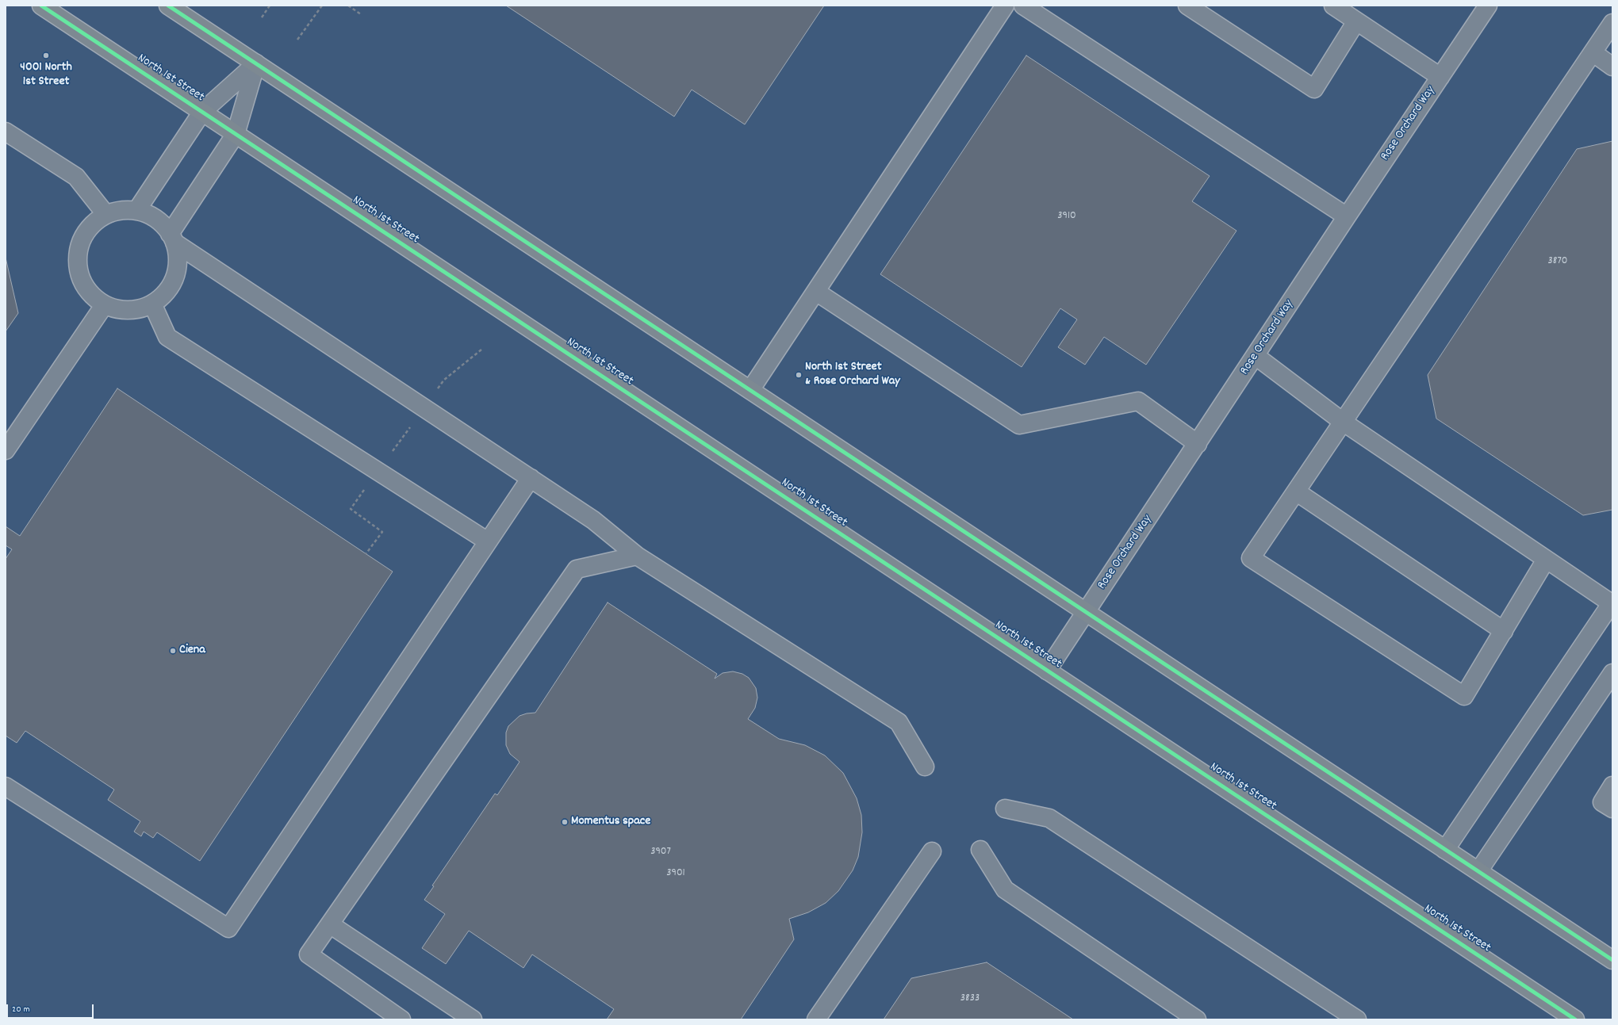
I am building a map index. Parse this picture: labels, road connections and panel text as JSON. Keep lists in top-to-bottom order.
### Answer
{
  "streets": {
    "main road": ["North 1st Street"],
    "street": ["Rose Orchard Way"]
  },
  "crossings": [
    ["North 1st Street", "Rose Orchard Way"]
  ],
  "places": [
    "4001 North 1st Street",
    "North 1st Street & Rose Orchard Way",
    "Ciena",
    "Momentus space"
  ],
  "house_numbers": [
    "3910",
    "3870",
    "3907",
    "3901",
    "3833"
  ],
  "scale_bar": "20 m"
}
